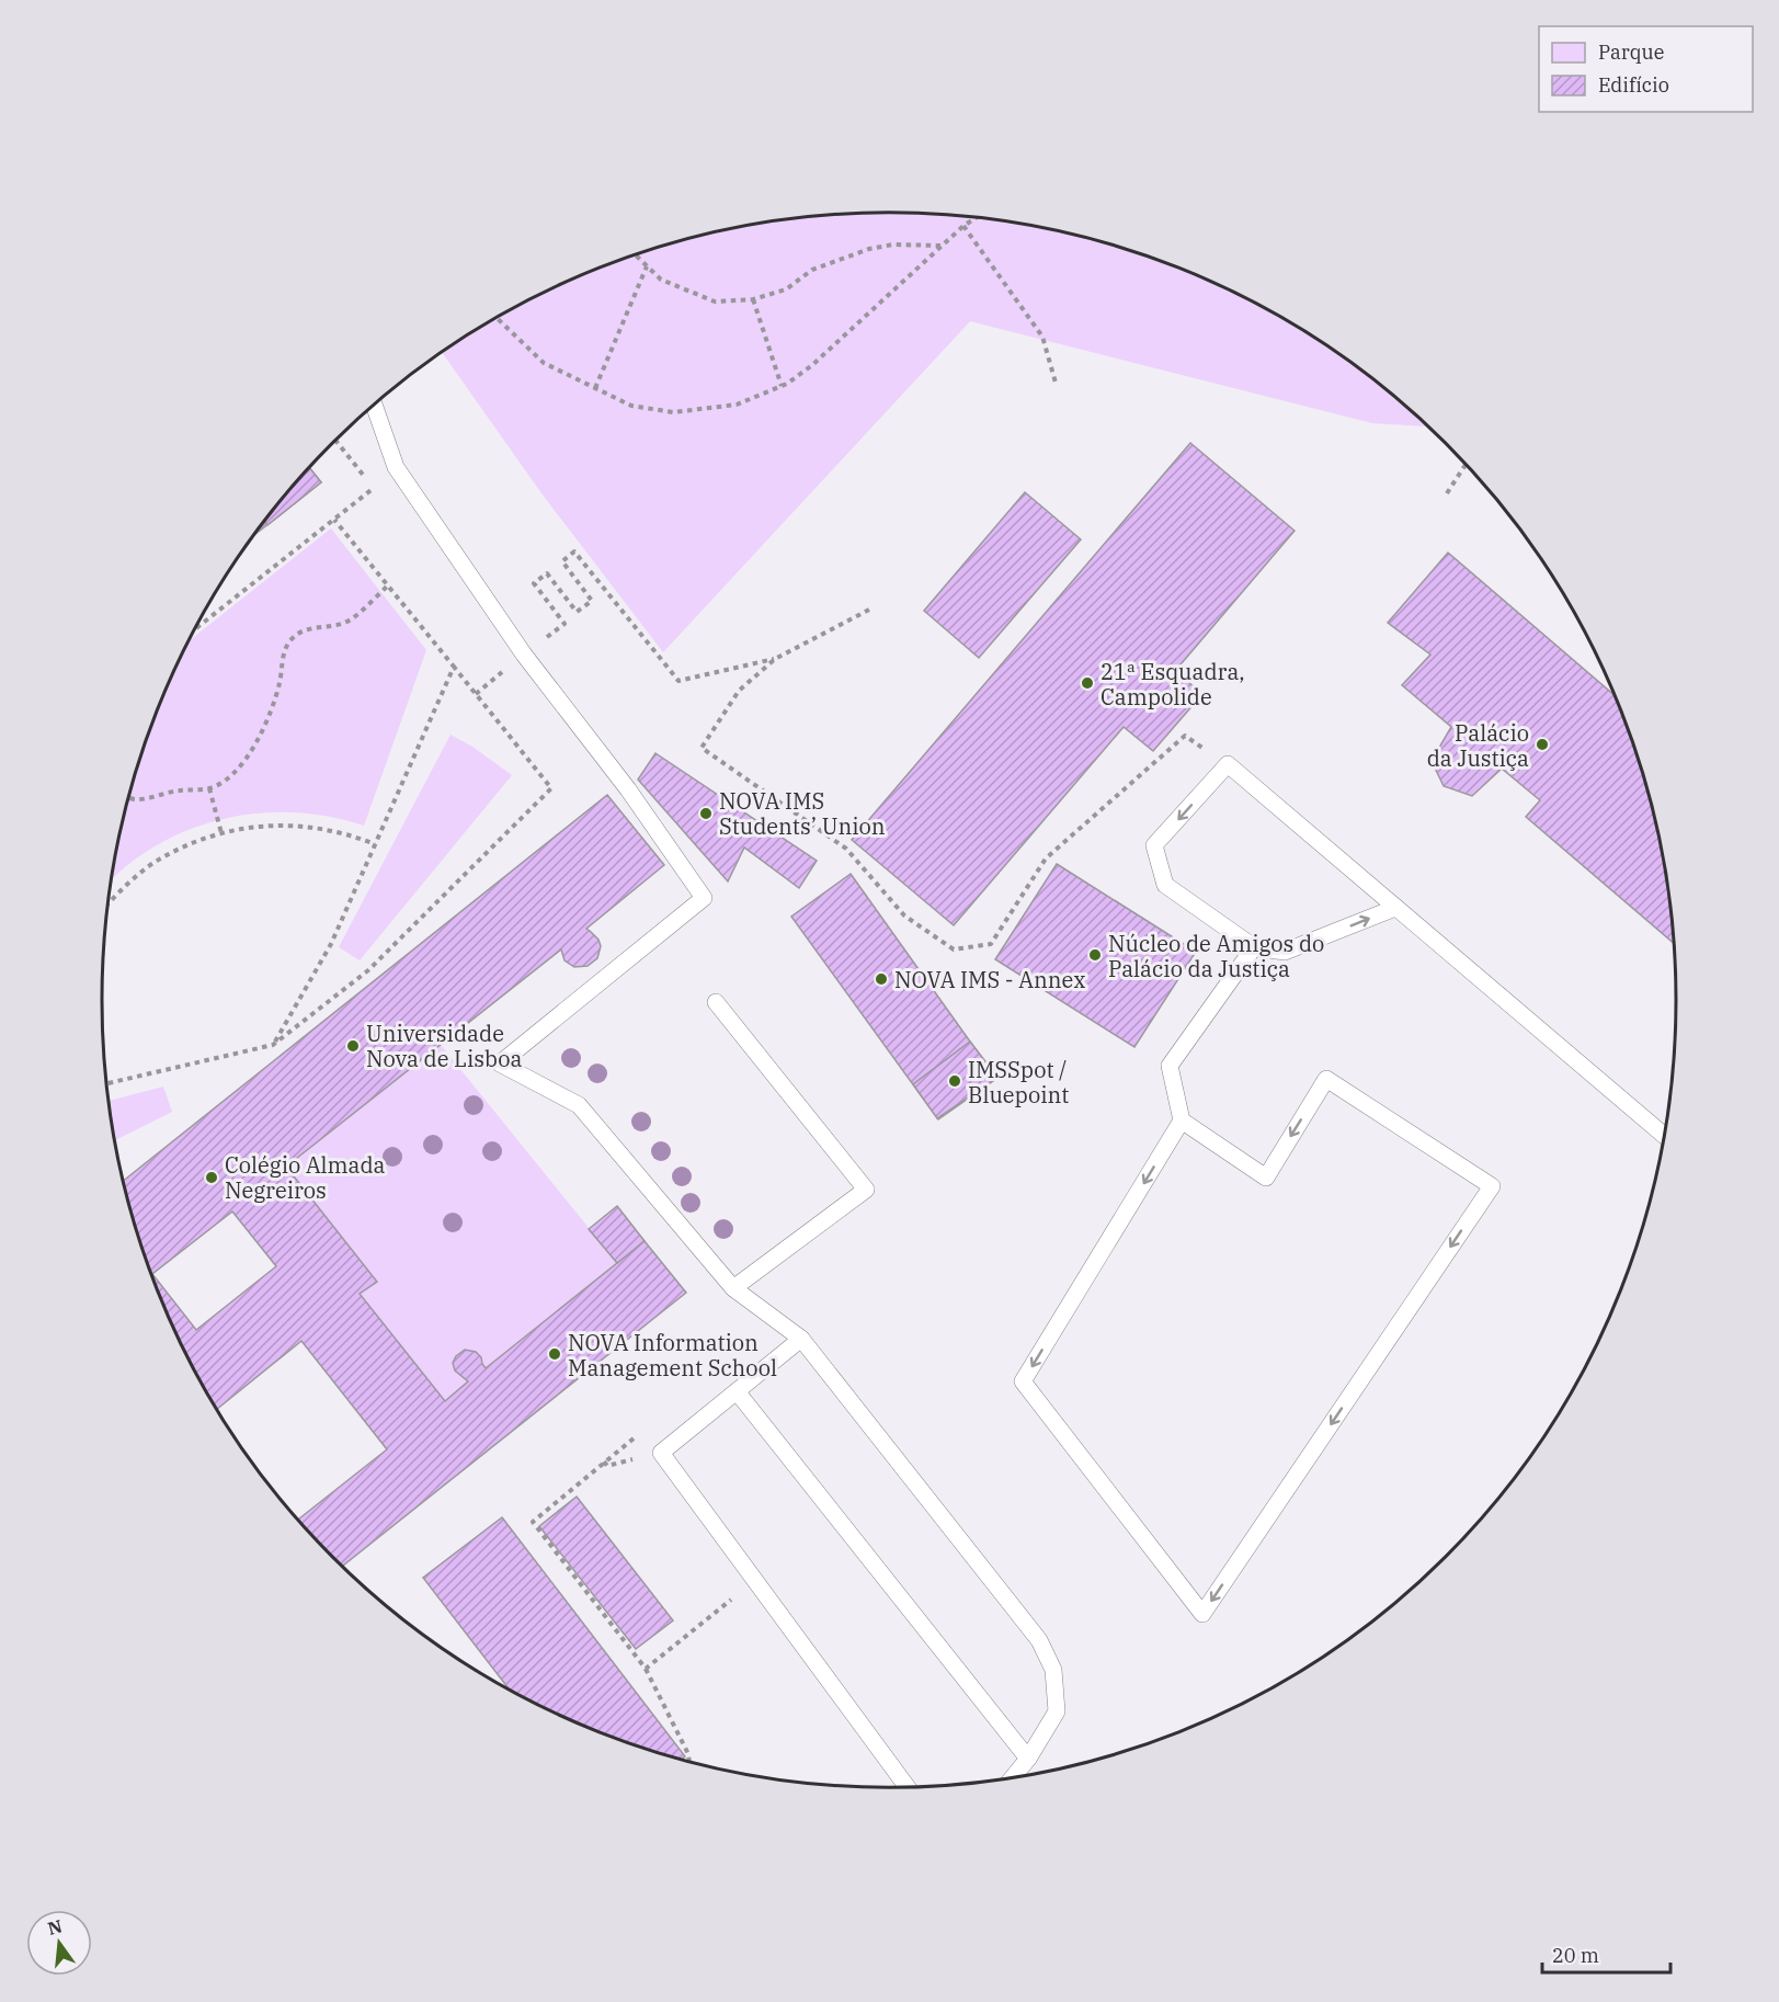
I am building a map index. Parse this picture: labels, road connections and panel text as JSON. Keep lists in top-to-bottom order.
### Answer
{
  "places": [
    "21ª Esquadra, Campolide",
    "Palácio da Justiça",
    "NOVA IMS Students’ Union",
    "Núcleo de Amigos do Palácio da Justiça",
    "NOVA IMS - Annex",
    "Universidade Nova de Lisboa",
    "IMSSpot / Bluepoint",
    "Colégio Almada Negreiros",
    "NOVA Information Management School"
  ],
  "legend": ["Parque", "Edifício"],
  "scale_bar": "20 m",
  "north": "top"
}
